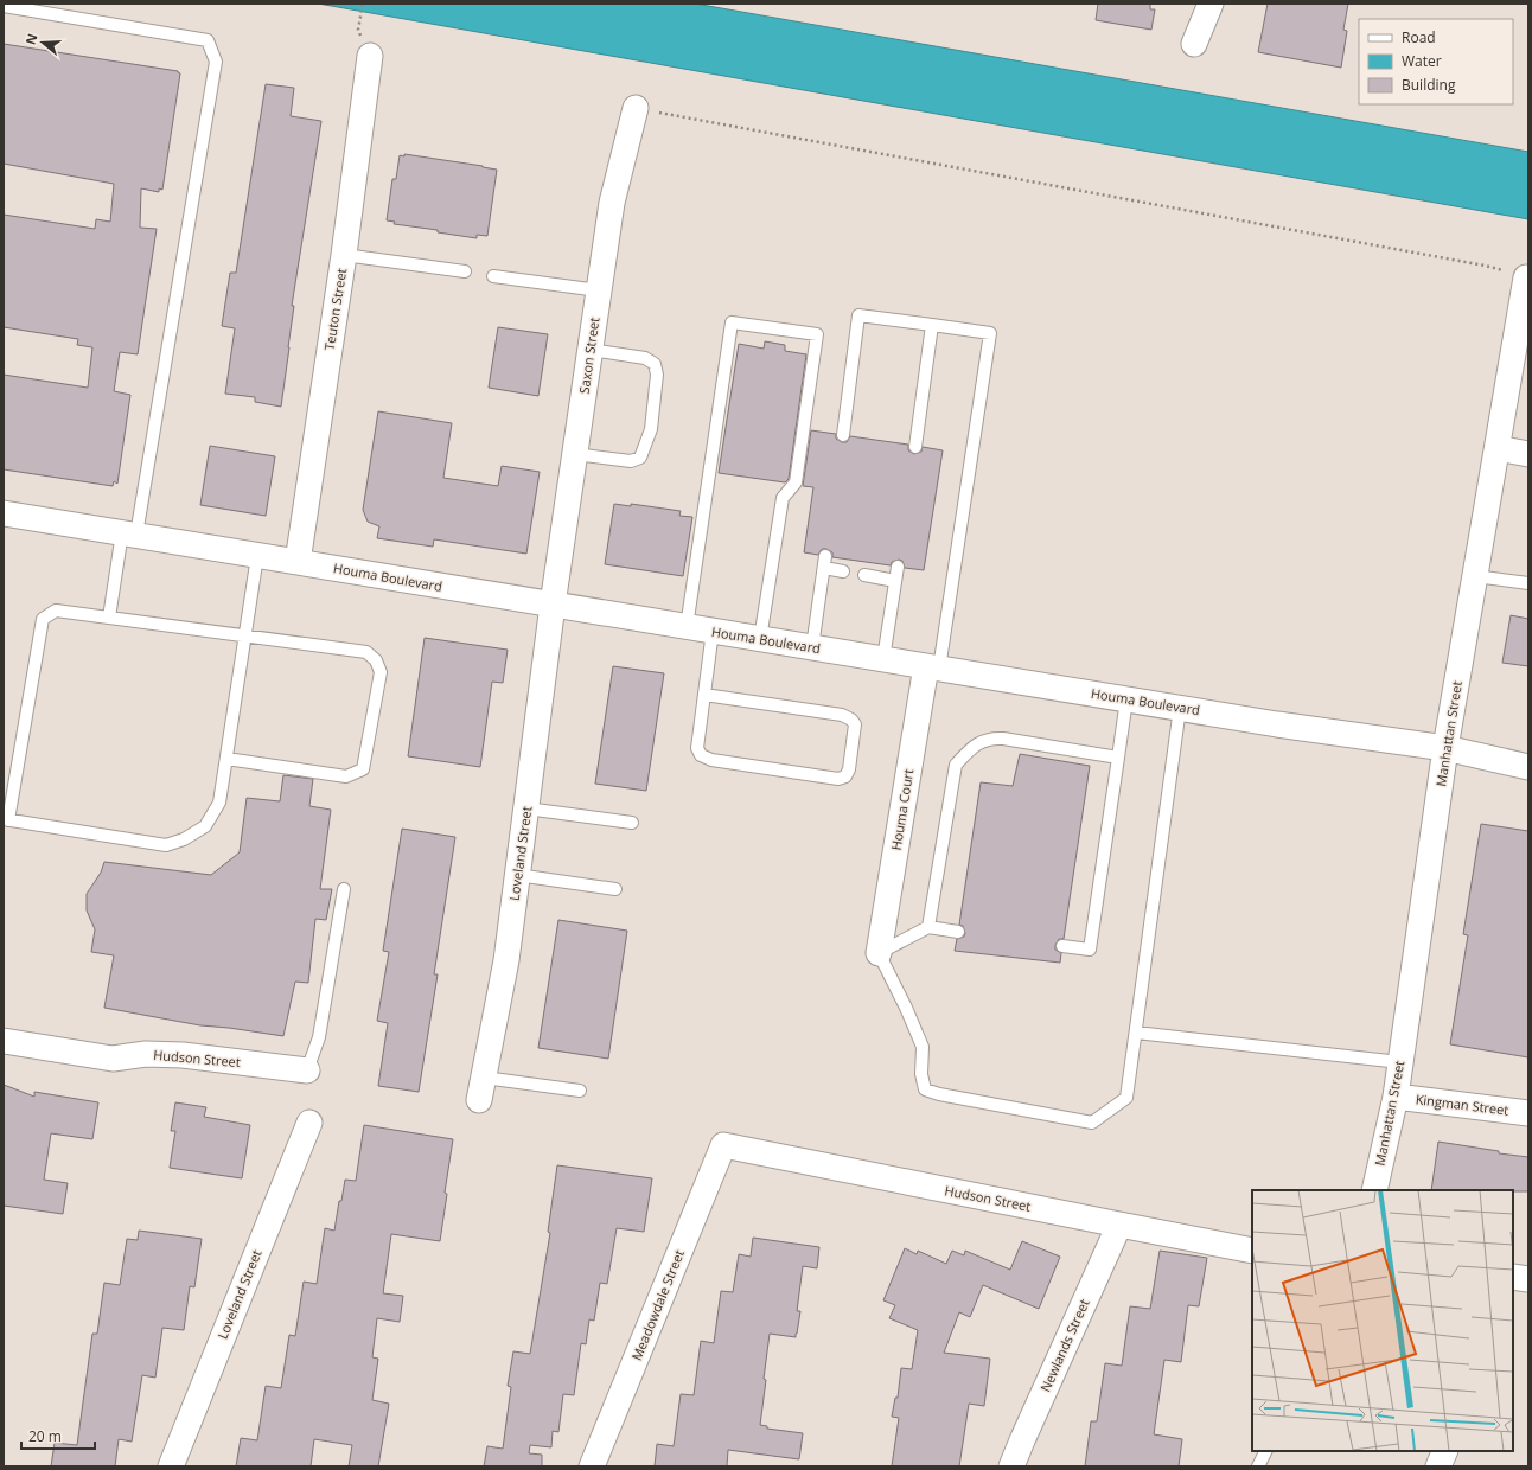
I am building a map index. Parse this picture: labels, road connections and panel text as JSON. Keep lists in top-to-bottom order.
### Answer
{
  "streets": {
    "street": [
      "Teuton Street",
      "Saxon Street",
      "Houma Boulevard",
      "Manhattan Street",
      "Houma Court",
      "Loveland Street",
      "Hudson Street",
      "Kingman Street",
      "Meadowdale Street",
      "Newlands Street"
    ]
  },
  "crossings": [
    ["Teuton Street", "Houma Boulevard"],
    ["Saxon Street", "Houma Boulevard"],
    ["Saxon Street", "Loveland Street"],
    ["Houma Boulevard", "Manhattan Street"],
    ["Houma Boulevard", "Houma Court"],
    ["Houma Boulevard", "Loveland Street"],
    ["Manhattan Street", "Kingman Street"],
    ["Hudson Street", "Meadowdale Street"],
    ["Hudson Street", "Newlands Street"]
  ],
  "legend": ["Road", "Water", "Building"],
  "scale_bar": "20 m",
  "north": "left"
}
